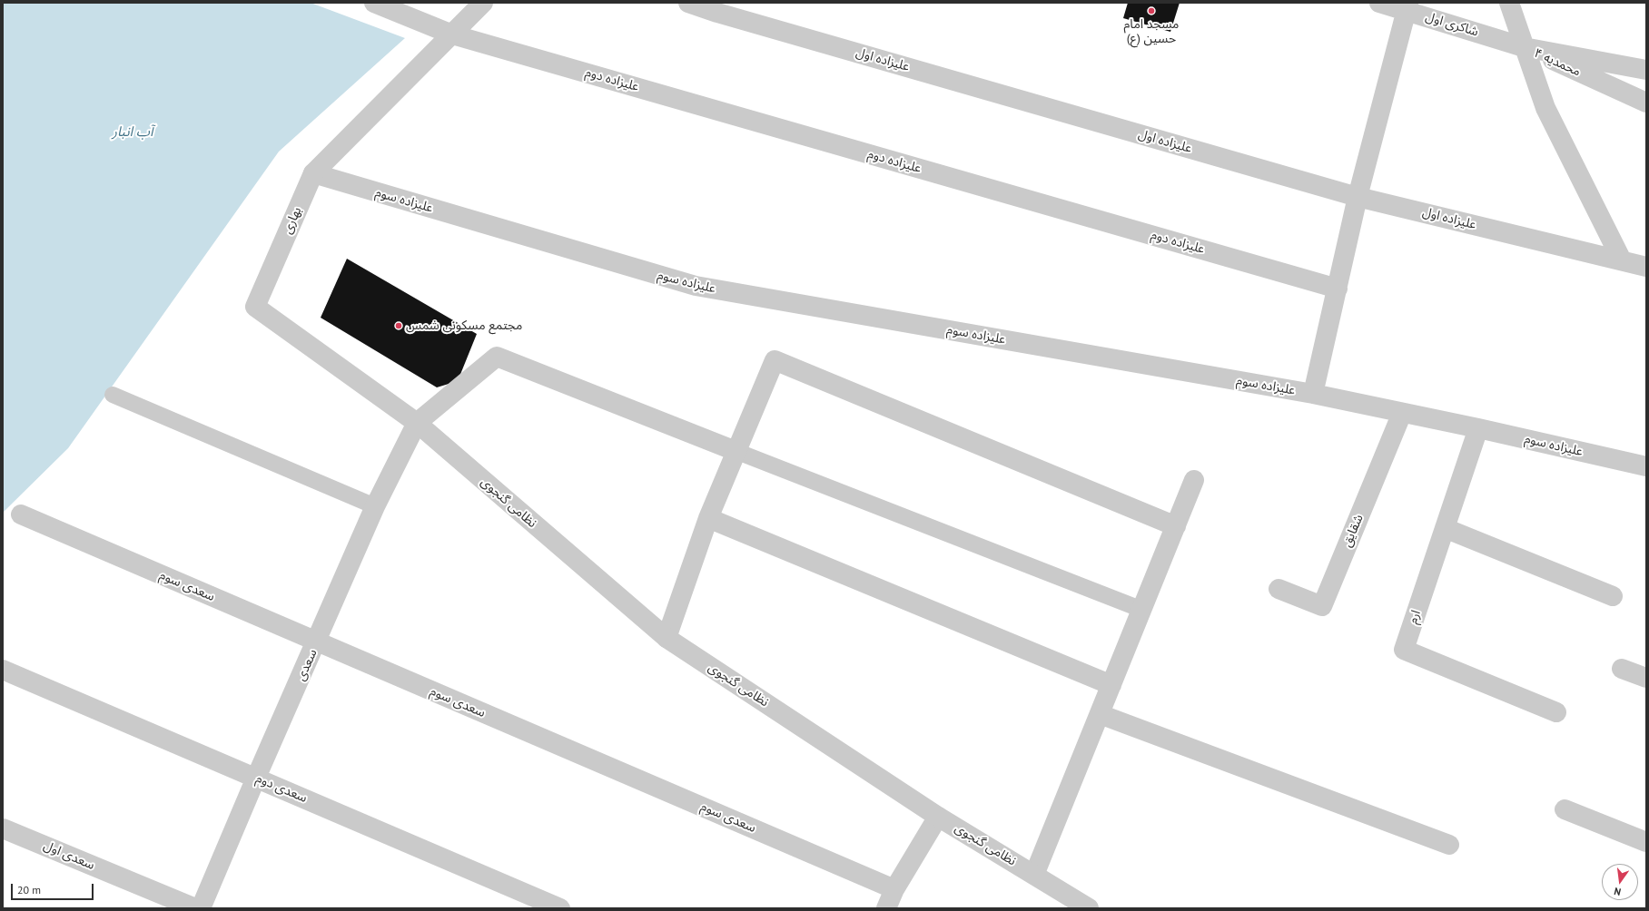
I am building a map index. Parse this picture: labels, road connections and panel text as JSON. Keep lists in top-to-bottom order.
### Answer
{
  "streets": {
    "street": [
      "شاکری اول",
      "علیزاده اول",
      "محمدیه ۴",
      "علیزاده دوم",
      "علیزاده سوم",
      "بهاری",
      "نظامی گنجوی",
      "شقایق",
      "سعدی سوم",
      "ارم",
      "سعدی",
      "سعدی دوم",
      "سعدی اول"
    ]
  },
  "crossings": [
    ["شاکری اول", "محمدیه ۴"],
    ["علیزاده دوم", "بهاری"],
    ["علیزاده سوم", "بهاری"],
    ["علیزاده سوم", "شقایق"],
    ["علیزاده سوم", "ارم"],
    ["بهاری", "نظامی گنجوی"],
    ["بهاری", "سعدی"],
    ["نظامی گنجوی", "سعدی"],
    ["سعدی سوم", "سعدی"],
    ["سعدی", "سعدی دوم"]
  ],
  "water": ["آب انبار"],
  "places": ["مسجد امام حسین (ع)", "مجتمع مسکونی شمس"],
  "scale_bar": "20 m",
  "north": "bottom"
}
